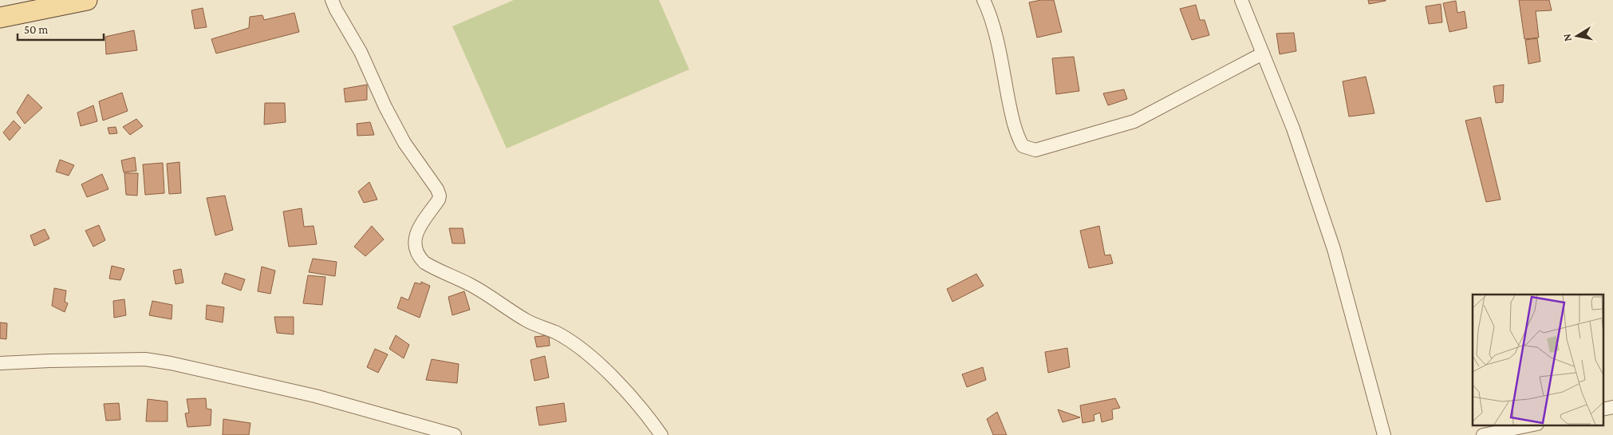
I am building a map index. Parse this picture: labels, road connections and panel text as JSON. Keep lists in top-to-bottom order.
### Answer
{
  "scale_bar": "50 m",
  "north": "left"
}
